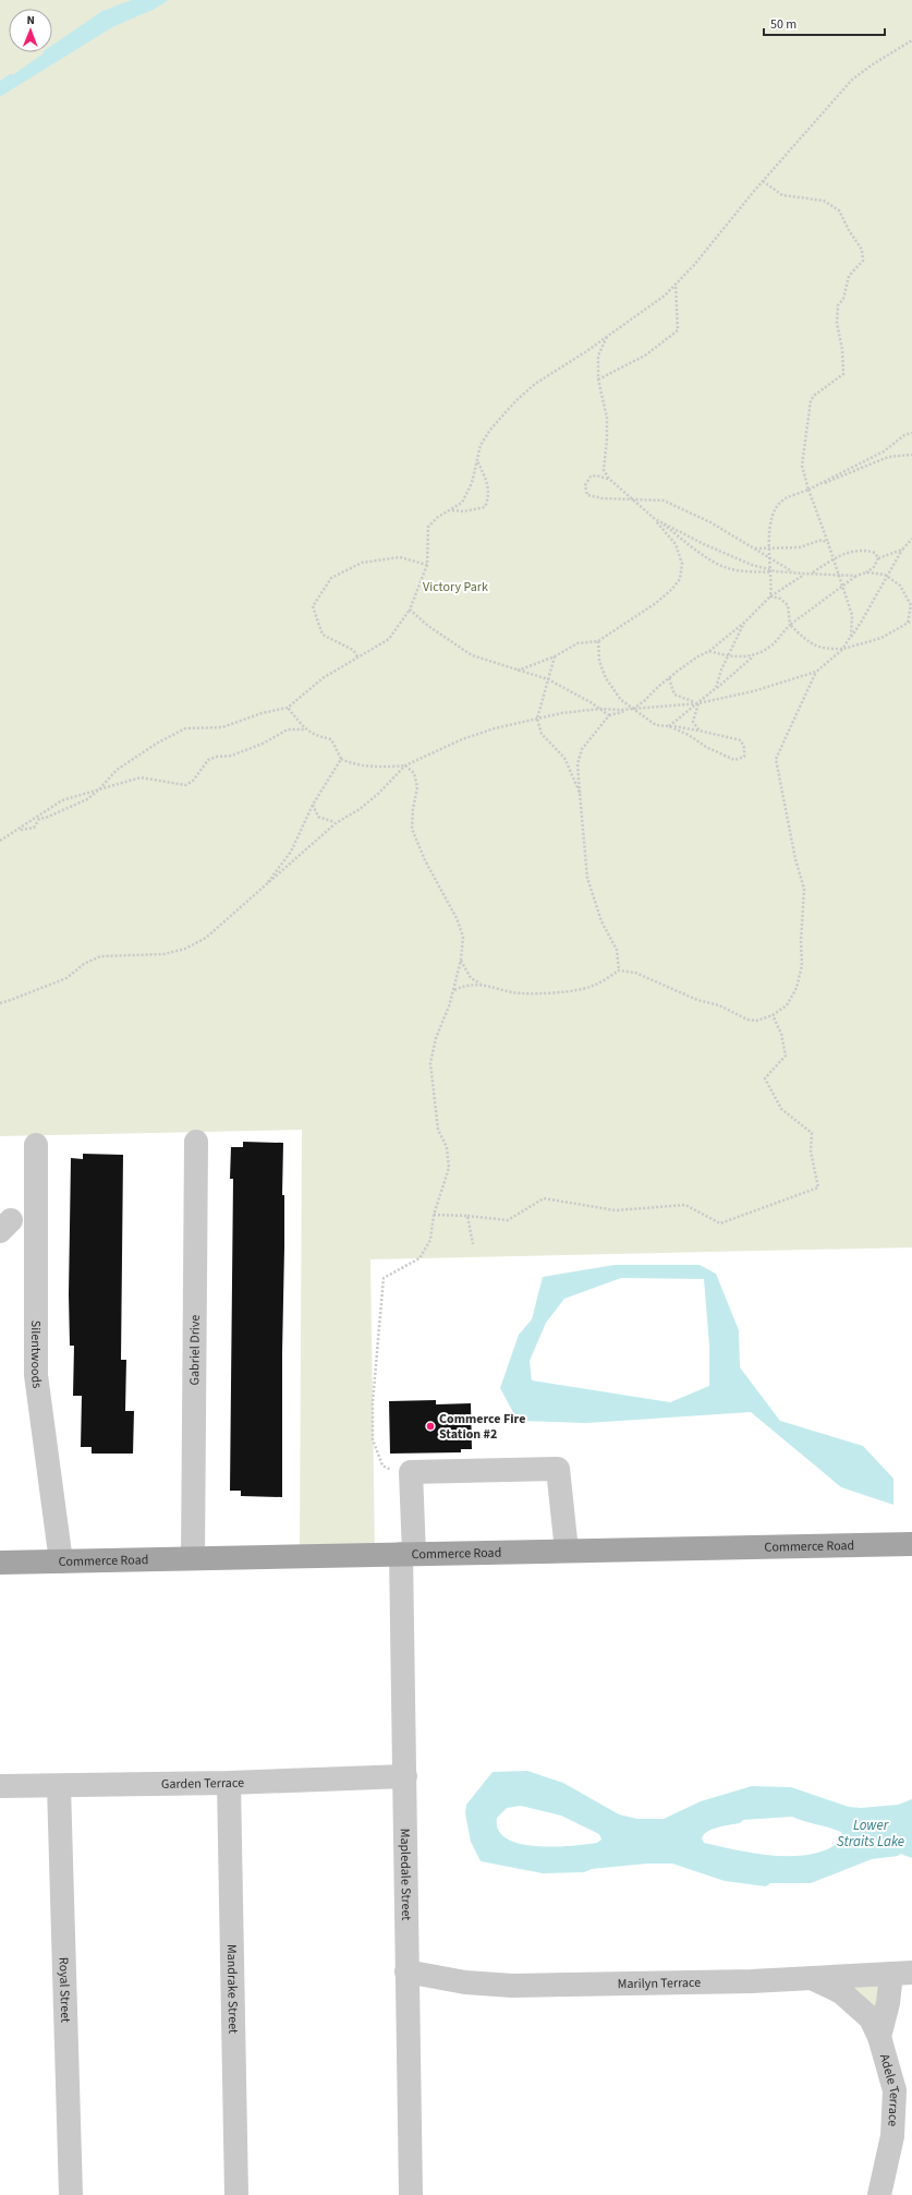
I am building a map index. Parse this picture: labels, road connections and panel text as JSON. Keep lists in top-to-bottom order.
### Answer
{
  "streets": {
    "main road": ["Commerce Road"],
    "street": [
      "Gabriel Drive",
      "Silentwoods",
      "Garden Terrace",
      "Mapledale Street",
      "Marilyn Terrace",
      "Mandrake Street",
      "Royal Street",
      "Adele Terrace"
    ]
  },
  "crossings": [
    ["Gabriel Drive", "Commerce Road"],
    ["Silentwoods", "Commerce Road"],
    ["Commerce Road", "Mapledale Street"],
    ["Garden Terrace", "Mapledale Street"],
    ["Garden Terrace", "Mandrake Street"],
    ["Garden Terrace", "Royal Street"],
    ["Mapledale Street", "Marilyn Terrace"],
    ["Marilyn Terrace", "Adele Terrace"]
  ],
  "water": ["Lower Straits Lake"],
  "parks": ["Victory Park"],
  "places": ["Commerce Fire Station #2"],
  "scale_bar": "50 m",
  "north": "top"
}
